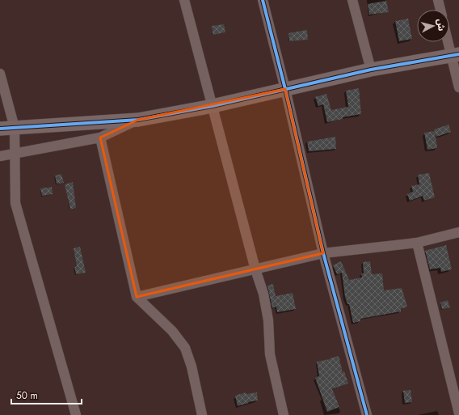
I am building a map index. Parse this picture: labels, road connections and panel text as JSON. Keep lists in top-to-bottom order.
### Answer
{
  "scale_bar": "50 m",
  "north": "right"
}
